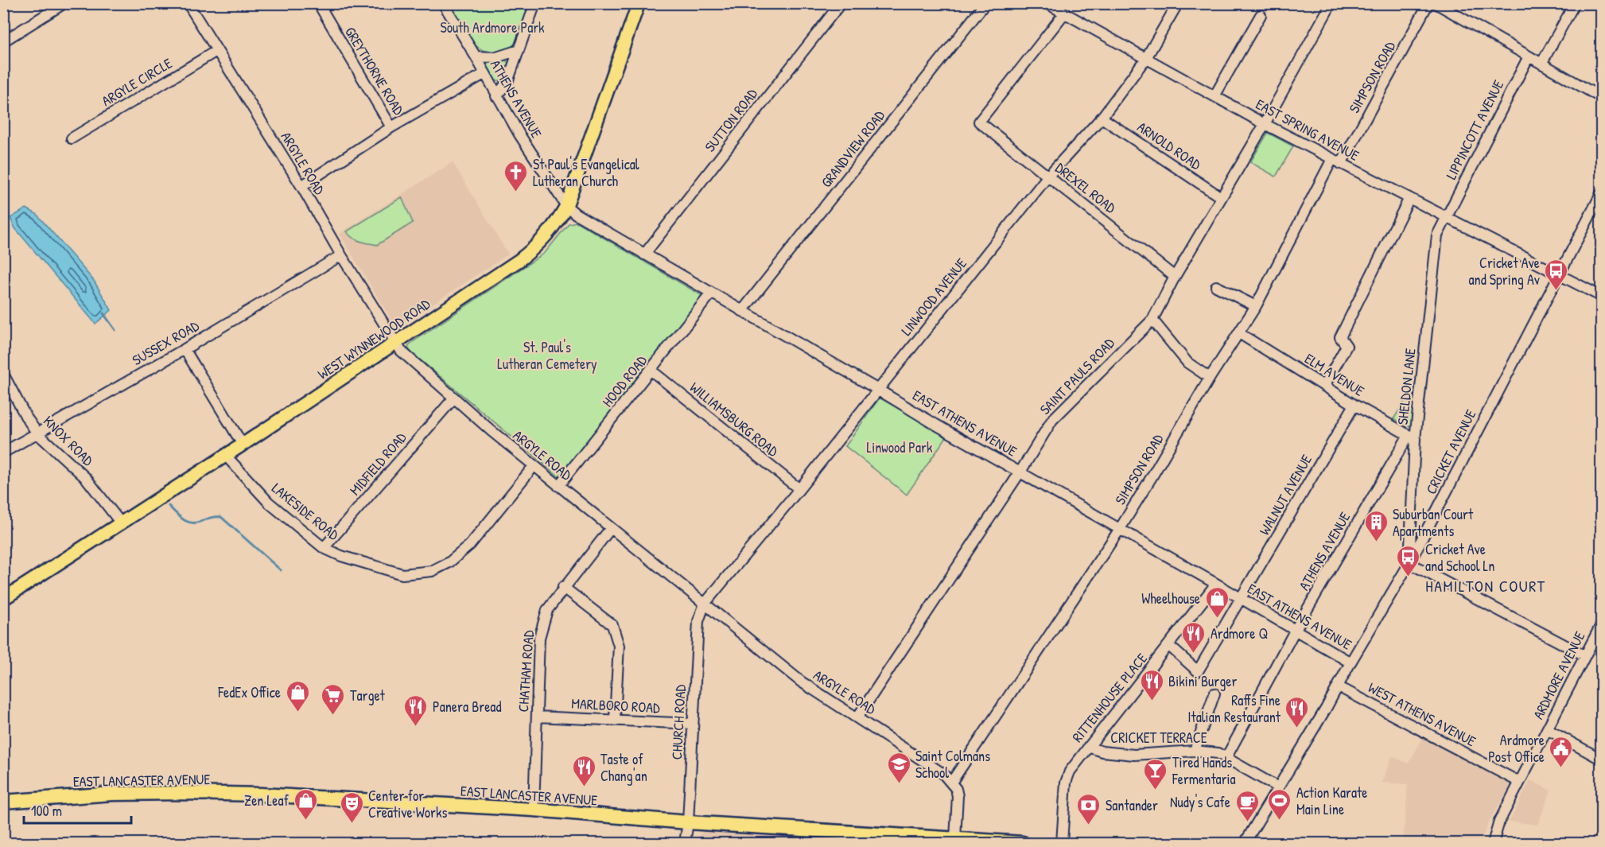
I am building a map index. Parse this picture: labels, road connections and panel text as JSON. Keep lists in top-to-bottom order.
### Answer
{
  "streets": {
    "highway": ["EAST LANCASTER AVENUE"],
    "main road": ["WEST WYNNEWOOD ROAD"],
    "street": [
      "GREYTHORNE ROAD",
      "SIMPSON ROAD",
      "ARGYLE CIRCLE",
      "ATHENS AVENUE",
      "SUTTON ROAD",
      "EAST SPRING AVENUE",
      "LIPPINCOTT AVENUE",
      "ARNOLD ROAD",
      "GRANDVIEW ROAD",
      "ARGYLE ROAD",
      "DREXEL ROAD",
      "LINWOOD AVENUE",
      "SUSSEX ROAD",
      "ELM AVENUE",
      "SAINT PAULS ROAD",
      "HOOD ROAD",
      "SHELDON LANE",
      "WILLIAMSBURG ROAD",
      "EAST ATHENS AVENUE",
      "KNOX ROAD",
      "CRICKET AVENUE",
      "MIDFIELD ROAD",
      "WALNUT AVENUE",
      "LAKESIDE ROAD",
      "CHATHAM ROAD",
      "ARDMORE AVENUE",
      "RITTENHOUSE PLACE",
      "MARLBORO ROAD",
      "WEST ATHENS AVENUE",
      "CHURCH ROAD",
      "CRICKET TERRACE"
    ]
  },
  "crossings": [
    ["SIMPSON ROAD", "EAST SPRING AVENUE"],
    ["SIMPSON ROAD", "ARGYLE ROAD"],
    ["SIMPSON ROAD", "ELM AVENUE"],
    ["SIMPSON ROAD", "EAST ATHENS AVENUE"],
    ["ARGYLE CIRCLE", "ARGYLE ROAD"],
    ["ATHENS AVENUE", "WEST WYNNEWOOD ROAD"],
    ["ATHENS AVENUE", "ELM AVENUE"],
    ["ATHENS AVENUE", "SHELDON LANE"],
    ["ATHENS AVENUE", "EAST ATHENS AVENUE"],
    ["ATHENS AVENUE", "CRICKET TERRACE"],
    ["SUTTON ROAD", "EAST ATHENS AVENUE"],
    ["EAST SPRING AVENUE", "LIPPINCOTT AVENUE"],
    ["EAST SPRING AVENUE", "DREXEL ROAD"],
    ["EAST SPRING AVENUE", "LINWOOD AVENUE"],
    ["EAST SPRING AVENUE", "SAINT PAULS ROAD"],
    ["EAST SPRING AVENUE", "SHELDON LANE"],
    ["EAST SPRING AVENUE", "CRICKET AVENUE"],
    ["LIPPINCOTT AVENUE", "SHELDON LANE"],
    ["ARNOLD ROAD", "LINWOOD AVENUE"],
    ["ARNOLD ROAD", "SAINT PAULS ROAD"],
    ["GRANDVIEW ROAD", "EAST ATHENS AVENUE"],
    ["ARGYLE ROAD", "LINWOOD AVENUE"],
    ["ARGYLE ROAD", "WEST WYNNEWOOD ROAD"],
    ["ARGYLE ROAD", "SUSSEX ROAD"],
    ["ARGYLE ROAD", "SAINT PAULS ROAD"],
    ["ARGYLE ROAD", "HOOD ROAD"],
    ["ARGYLE ROAD", "MIDFIELD ROAD"],
    ["ARGYLE ROAD", "LAKESIDE ROAD"],
    ["ARGYLE ROAD", "CHATHAM ROAD"],
    ["ARGYLE ROAD", "CHURCH ROAD"],
    ["DREXEL ROAD", "LINWOOD AVENUE"],
    ["DREXEL ROAD", "SAINT PAULS ROAD"],
    ["LINWOOD AVENUE", "WILLIAMSBURG ROAD"],
    ["LINWOOD AVENUE", "EAST ATHENS AVENUE"],
    ["LINWOOD AVENUE", "CHURCH ROAD"],
    ["WEST WYNNEWOOD ROAD", "EAST ATHENS AVENUE"],
    ["WEST WYNNEWOOD ROAD", "KNOX ROAD"],
    ["WEST WYNNEWOOD ROAD", "LAKESIDE ROAD"],
    ["SUSSEX ROAD", "KNOX ROAD"],
    ["ELM AVENUE", "SHELDON LANE"],
    ["ELM AVENUE", "WALNUT AVENUE"],
    ["SAINT PAULS ROAD", "EAST ATHENS AVENUE"],
    ["HOOD ROAD", "WILLIAMSBURG ROAD"],
    ["HOOD ROAD", "EAST ATHENS AVENUE"],
    ["SHELDON LANE", "CRICKET AVENUE"],
    ["EAST ATHENS AVENUE", "CRICKET AVENUE"],
    ["EAST ATHENS AVENUE", "WALNUT AVENUE"],
    ["EAST ATHENS AVENUE", "RITTENHOUSE PLACE"],
    ["CRICKET AVENUE", "WEST ATHENS AVENUE"],
    ["CRICKET AVENUE", "CRICKET TERRACE"],
    ["MIDFIELD ROAD", "LAKESIDE ROAD"],
    ["WALNUT AVENUE", "RITTENHOUSE PLACE"],
    ["CHATHAM ROAD", "MARLBORO ROAD"],
    ["CHATHAM ROAD", "EAST LANCASTER AVENUE"],
    ["ARDMORE AVENUE", "WEST ATHENS AVENUE"],
    ["RITTENHOUSE PLACE", "CRICKET TERRACE"],
    ["MARLBORO ROAD", "CHURCH ROAD"],
    ["CHURCH ROAD", "EAST LANCASTER AVENUE"]
  ],
  "districts": ["HAMILTON COURT"],
  "parks": ["South Ardmore Park", "St. Paul's Lutheran Cemetery", "Linwood Park"],
  "places": {
    "church": ["St Paul's Evangelical Lutheran Church"],
    "bus stop": ["Cricket Ave and Spring Av", "Cricket Ave and School Ln"],
    "building": ["Suburban Court Apartments"],
    "shop": ["Wheelhouse", "FedEx Office", "Zen Leaf"],
    "restaurant": [
      "Ardmore Q",
      "Bikini Burger",
      "Panera Bread",
      "Raffs Fine Italian Restaurant",
      "Taste of Chang'an"
    ],
    "supermarket": ["Target"],
    "public building": ["Ardmore Post Office"],
    "school or university": ["Saint Colmans School"],
    "bar": ["Tired Hands Fermentaria"],
    "sports": ["Action Karate Main Line"],
    "cafe": ["Nudy's Cafe"],
    "theatre": ["Center for Creative Works"],
    "bank": ["Santander"]
  },
  "scale_bar": "100 m"
}
